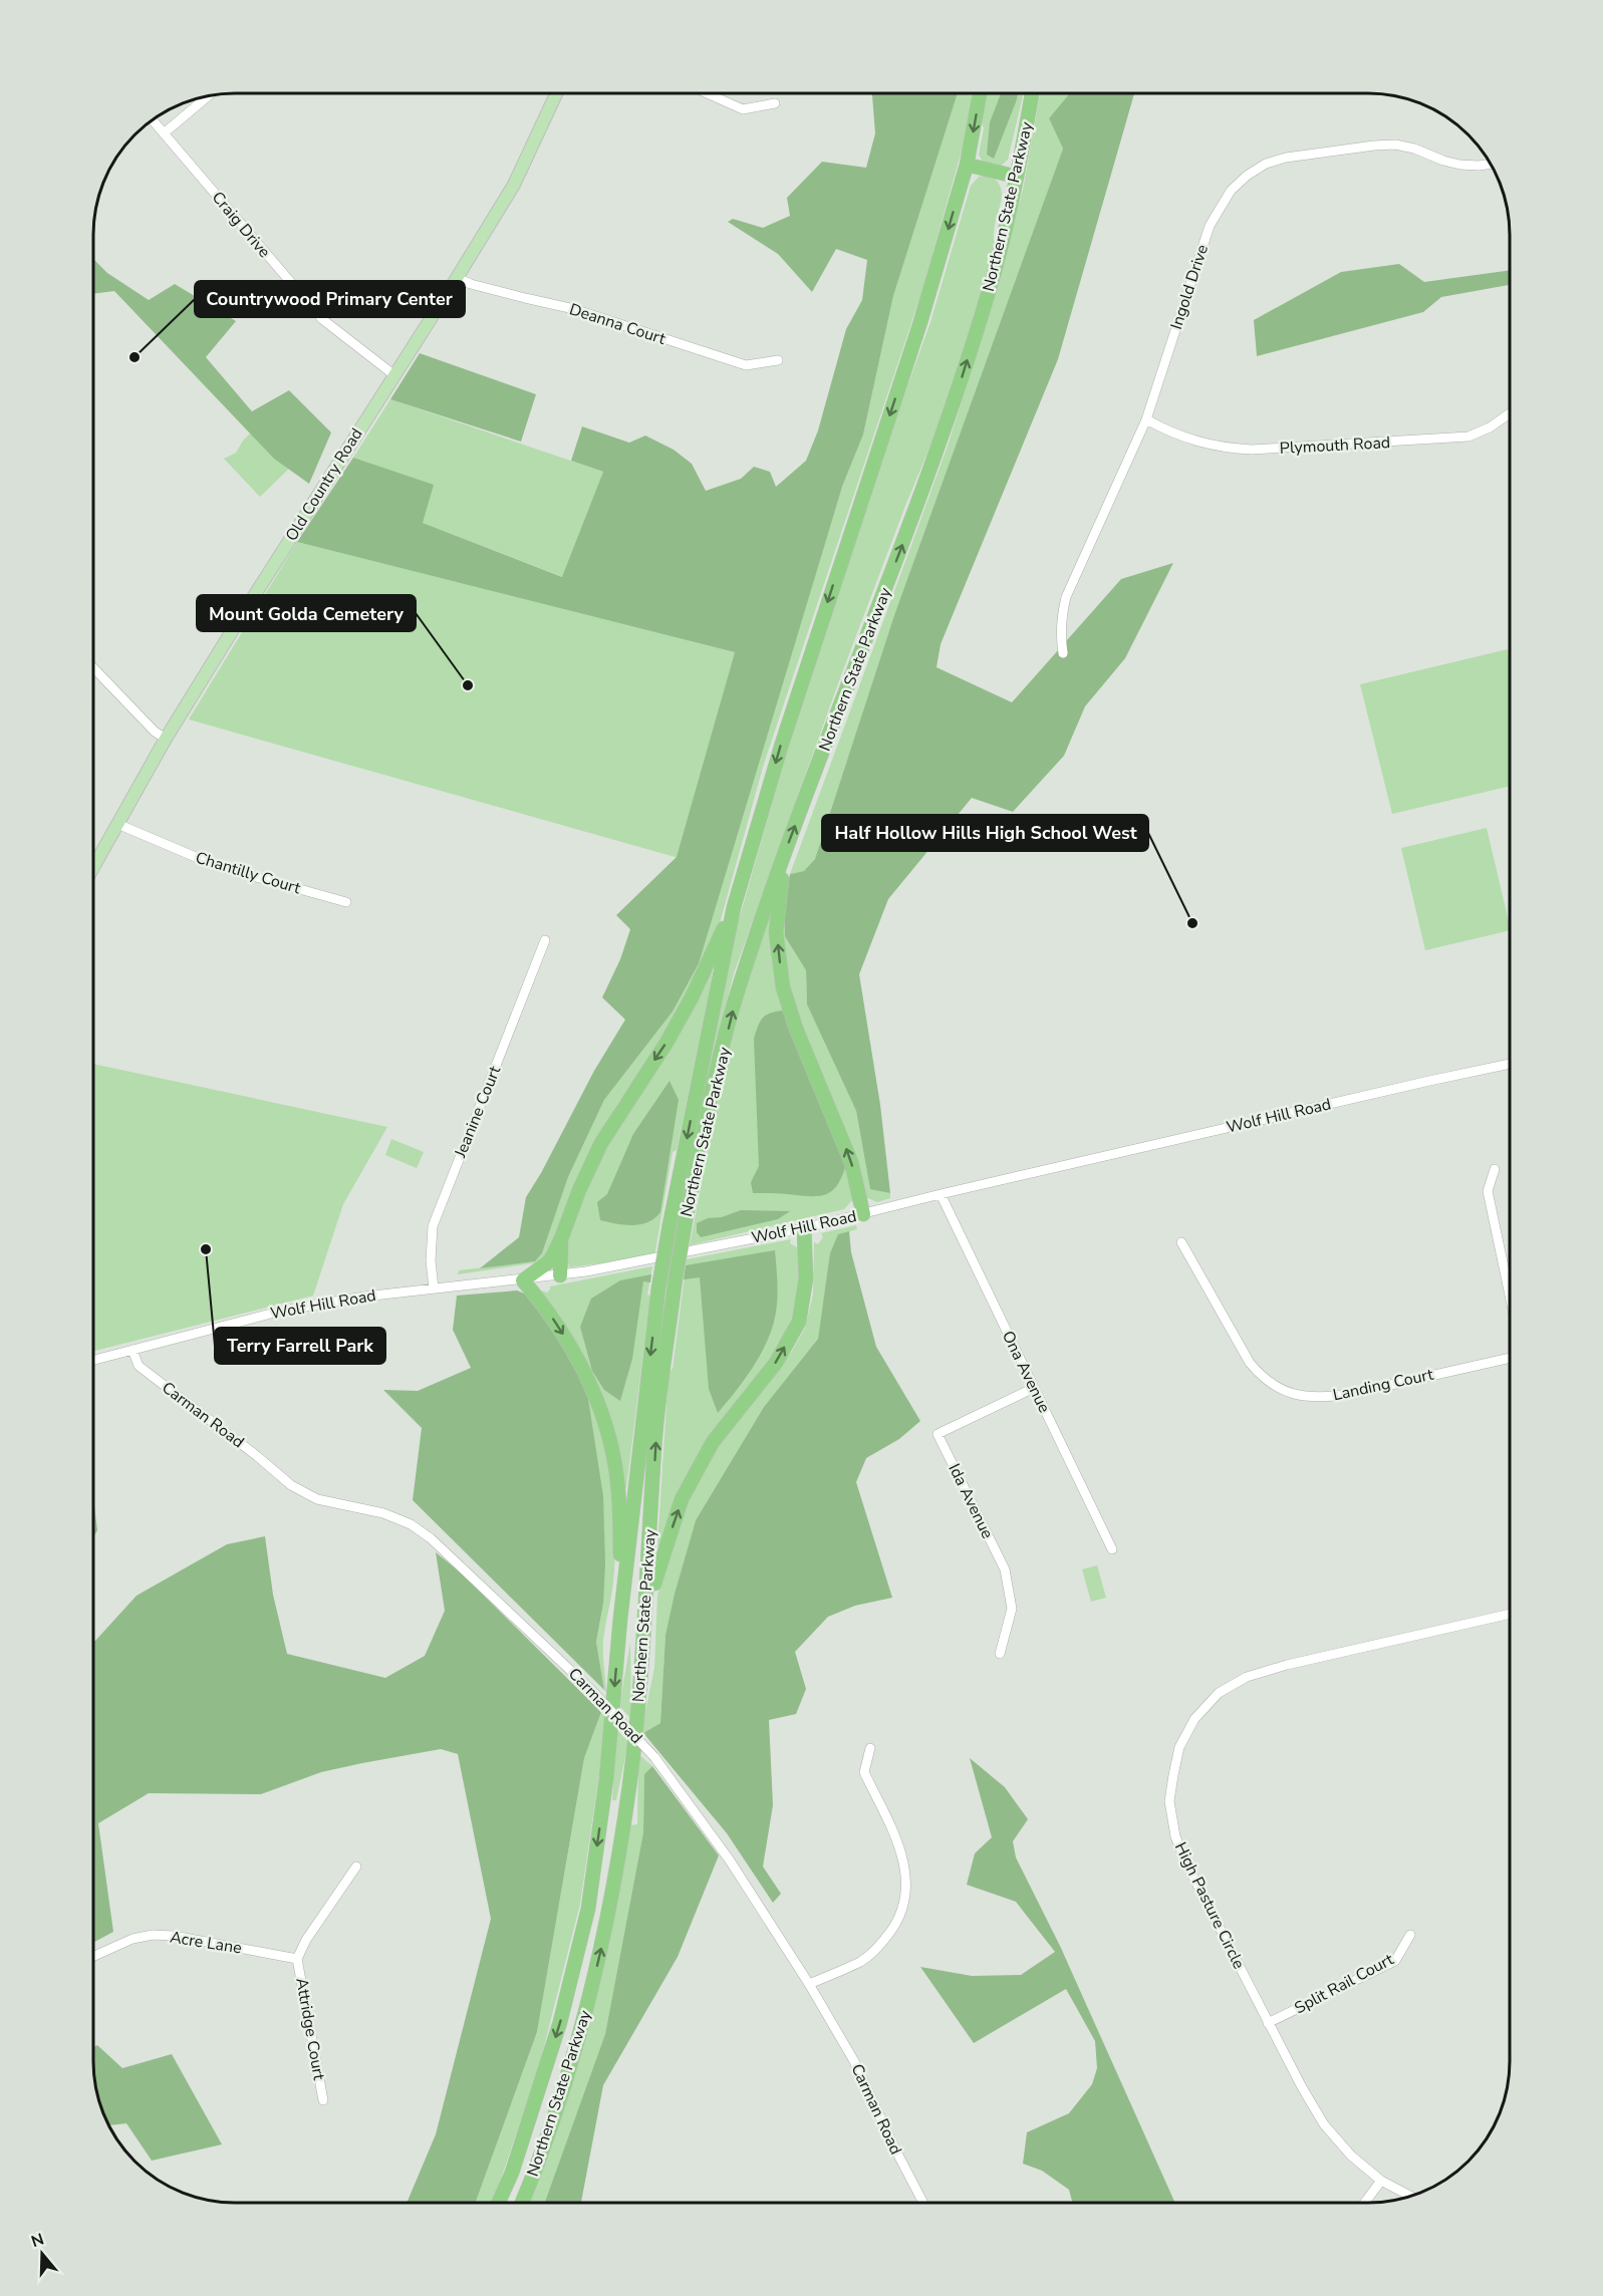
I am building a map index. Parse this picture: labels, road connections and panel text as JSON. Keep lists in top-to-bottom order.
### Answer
{
  "streets": {
    "highway": ["Northern State Parkway"],
    "main road": ["Old Country Road"],
    "street": [
      "Craig Drive",
      "Ingold Drive",
      "Deanna Court",
      "Plymouth Road",
      "Chantilly Court",
      "Jeanine Court",
      "Wolf Hill Road",
      "Ona Avenue",
      "Landing Court",
      "Carman Road",
      "Ida Avenue",
      "High Pasture Circle",
      "Acre Lane",
      "Split Rail Court",
      "Attridge Court"
    ]
  },
  "crossings": [
    ["Craig Drive", "Old Country Road"],
    ["Ingold Drive", "Plymouth Road"],
    ["Deanna Court", "Old Country Road"],
    ["Old Country Road", "Chantilly Court"],
    ["Jeanine Court", "Wolf Hill Road"],
    ["Wolf Hill Road", "Ona Avenue"],
    ["Wolf Hill Road", "Carman Road"],
    ["Ona Avenue", "Ida Avenue"],
    ["High Pasture Circle", "Split Rail Court"],
    ["Acre Lane", "Attridge Court"]
  ],
  "places": [
    "Countrywood Primary Center",
    "Mount Golda Cemetery",
    "Half Hollow Hills High School West",
    "Terry Farrell Park"
  ],
  "north": "top"
}
